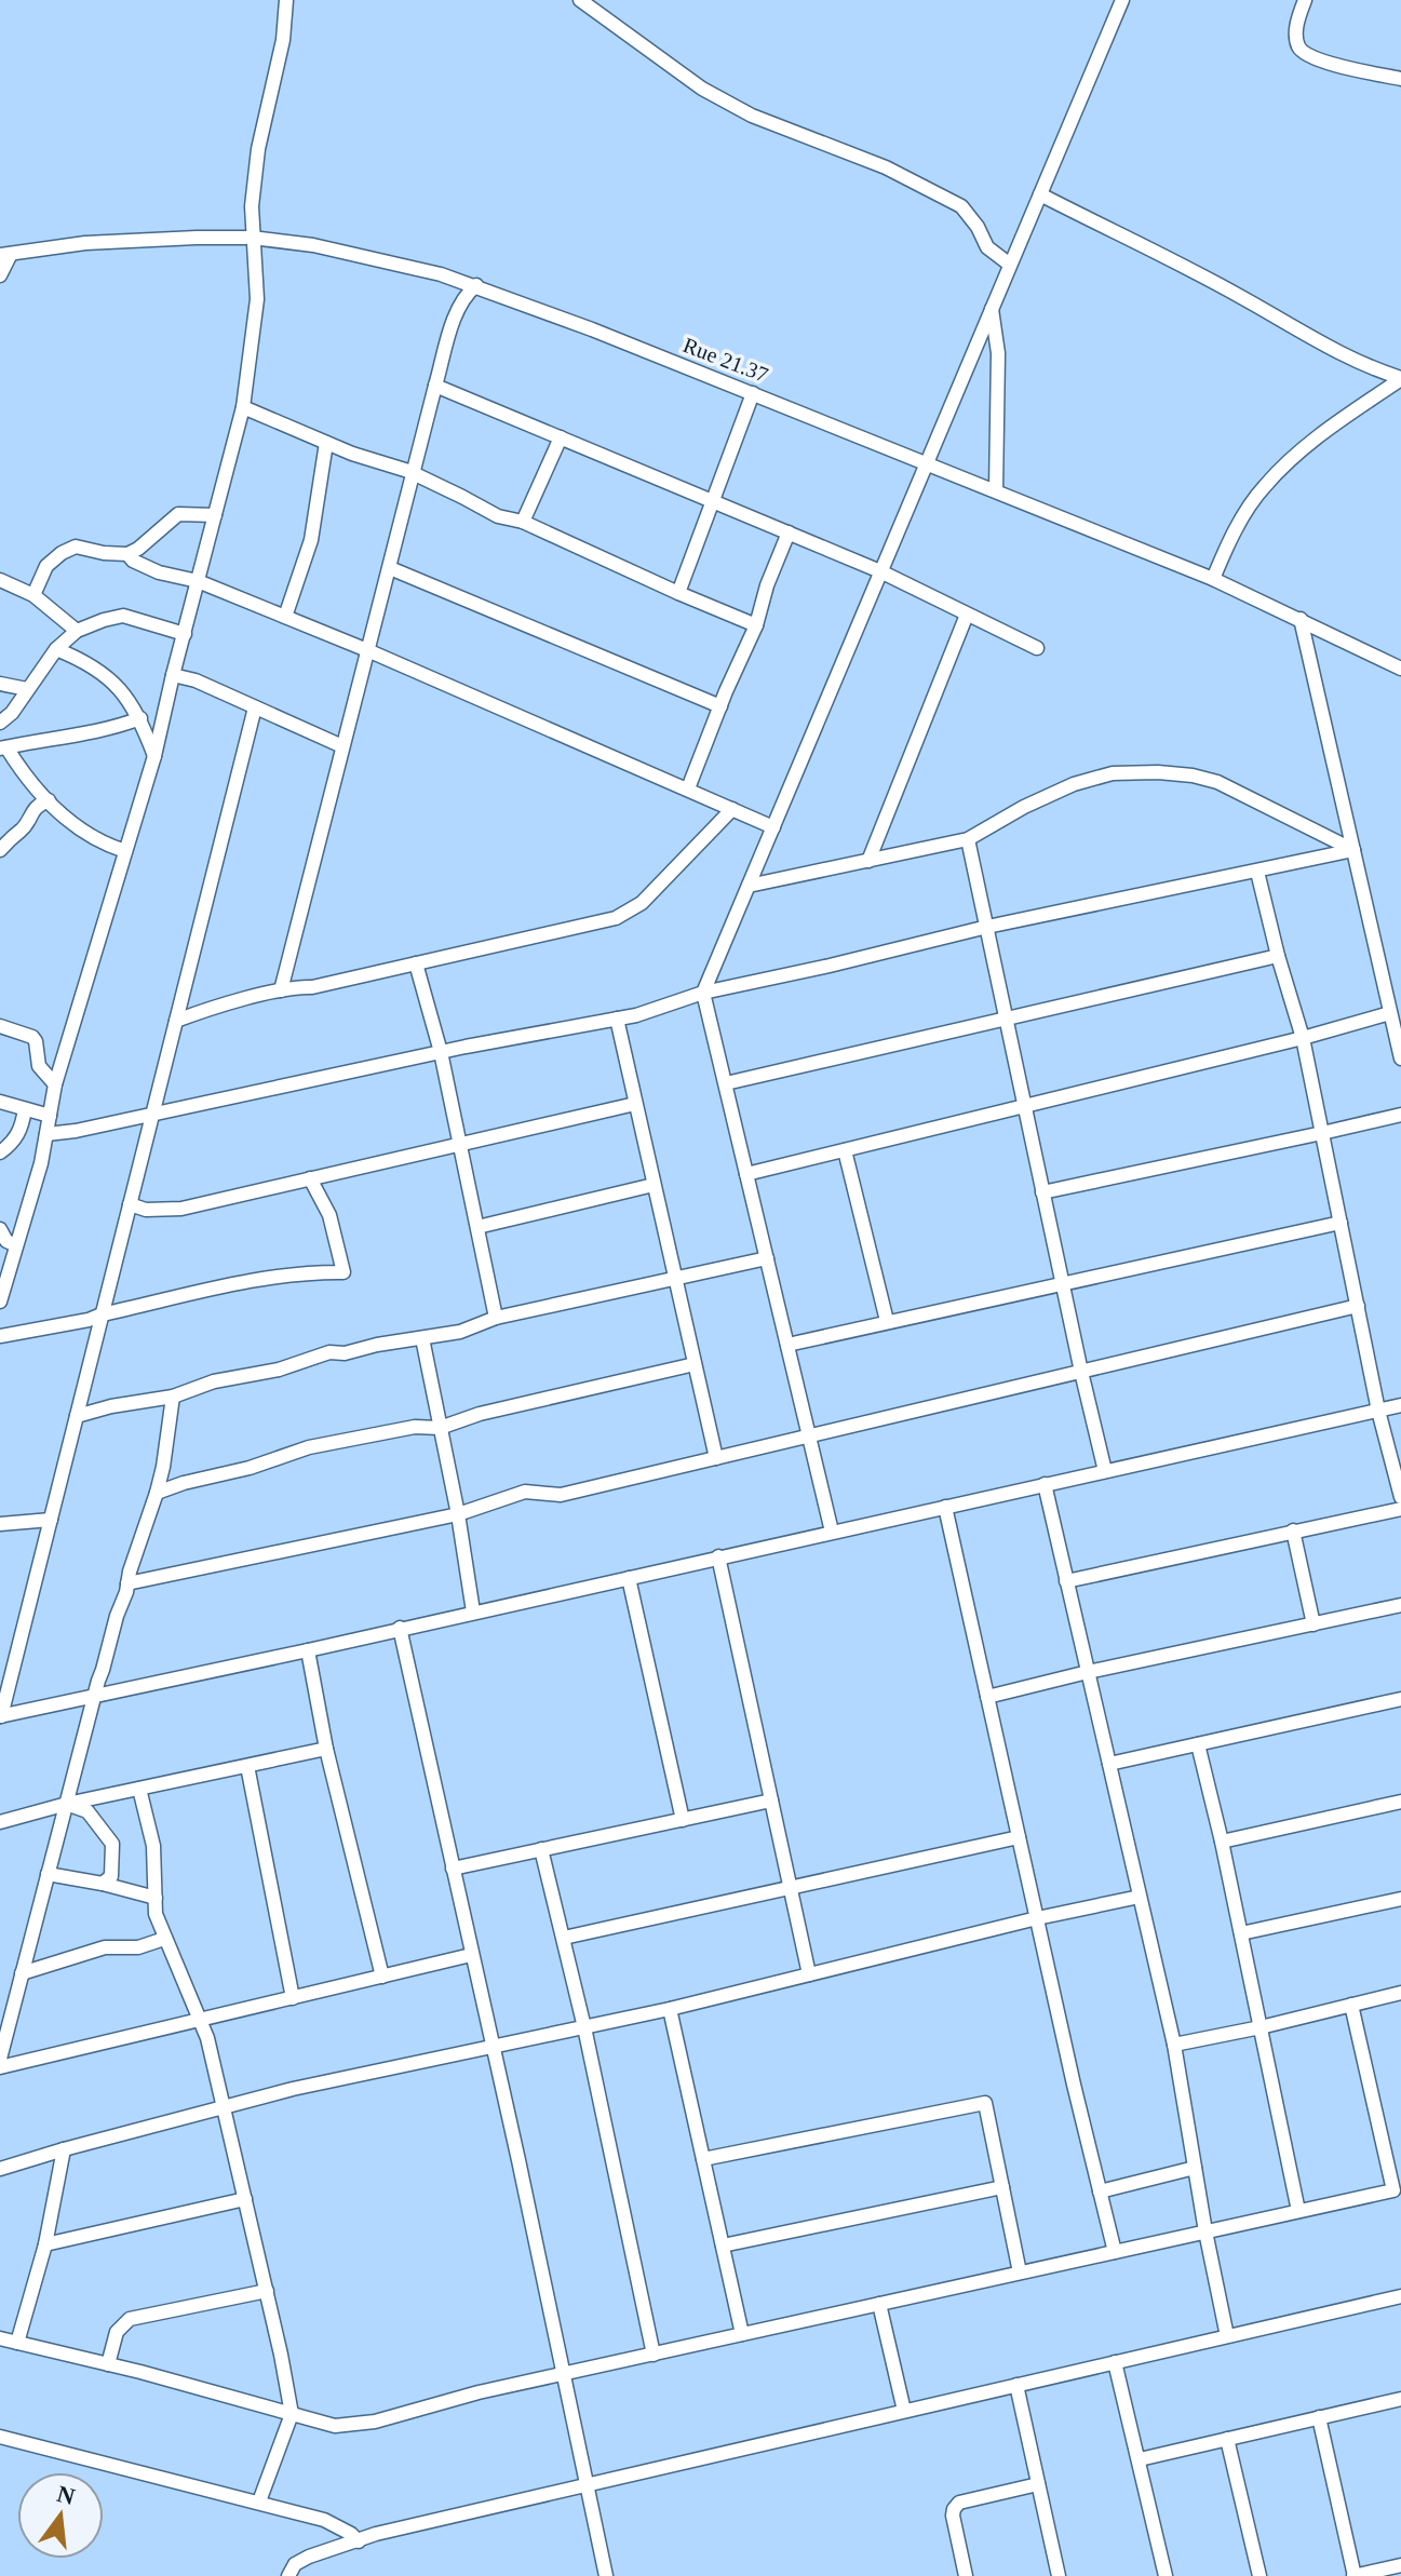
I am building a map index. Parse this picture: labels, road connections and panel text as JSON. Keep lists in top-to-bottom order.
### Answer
{
  "streets": {
    "street": ["Rue 21.37"]
  },
  "north": "top"
}
